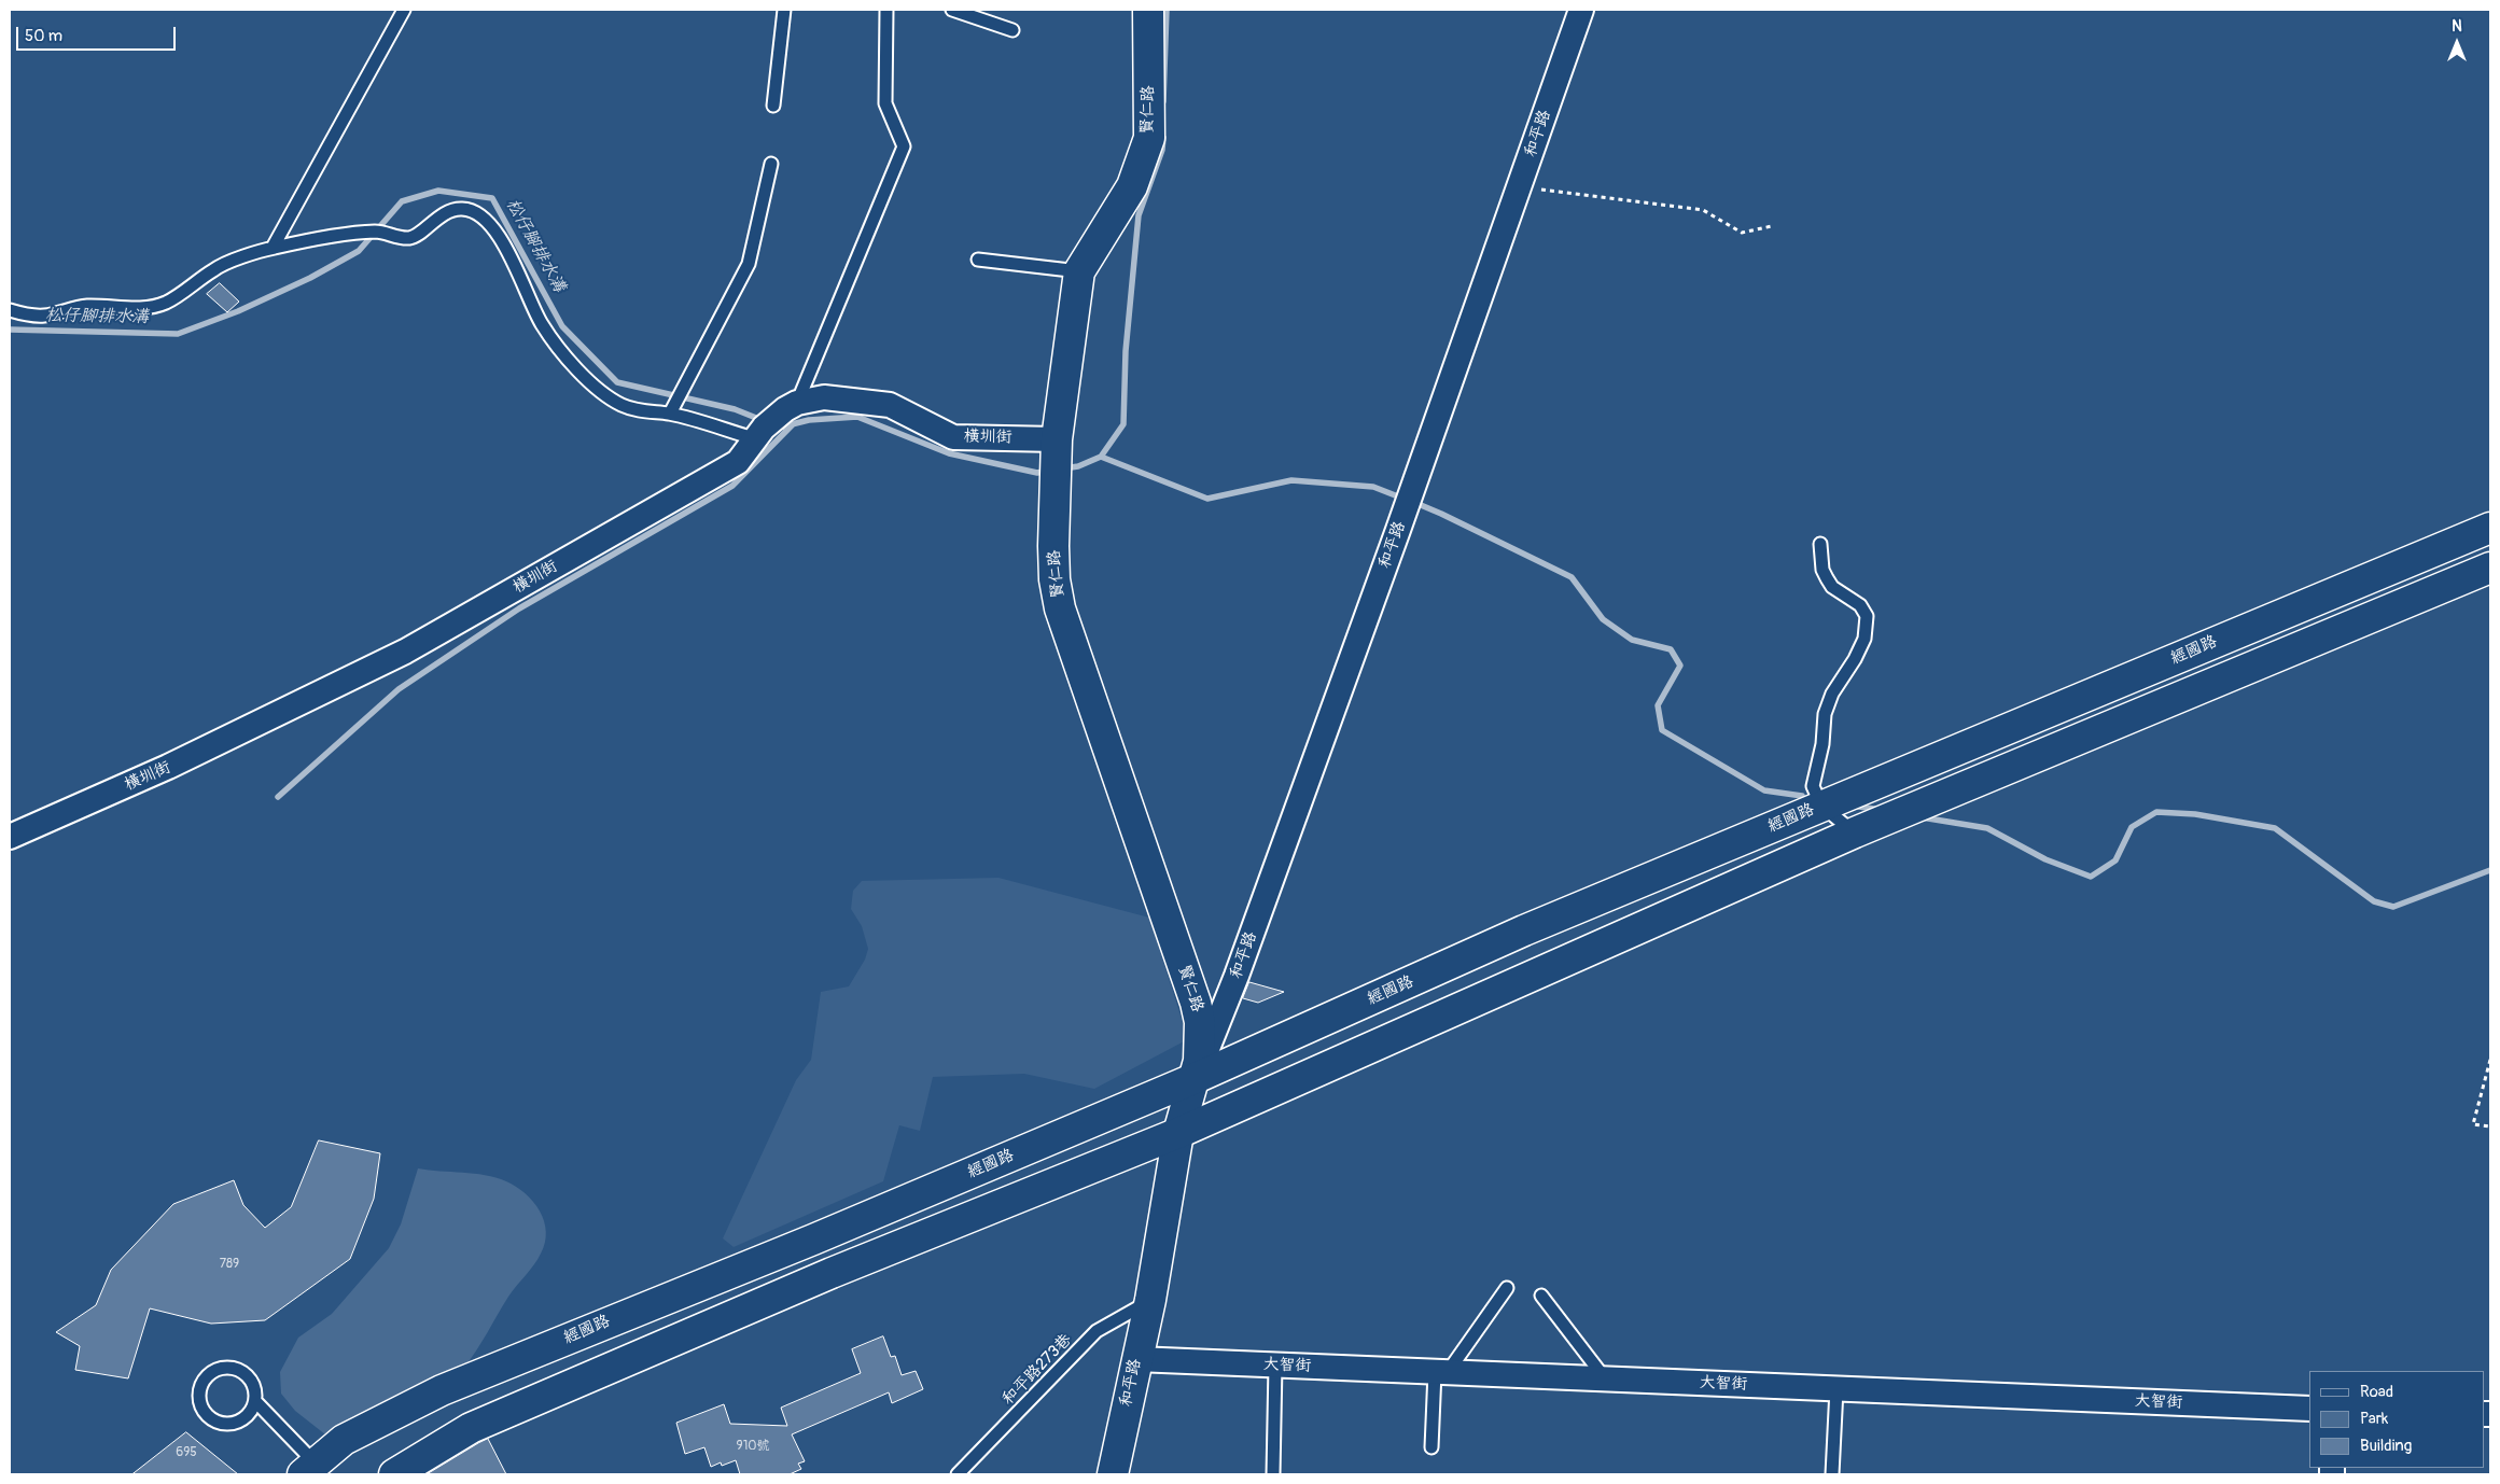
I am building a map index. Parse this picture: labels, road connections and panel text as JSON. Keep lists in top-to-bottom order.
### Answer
{
  "streets": {
    "main road": ["賢仁路", "和平路", "經國路"],
    "street": ["橫圳街", "大智街"],
    "lane": ["和平路273巷"]
  },
  "crossings": [
    ["賢仁路", "和平路"],
    ["賢仁路", "橫圳街"],
    ["賢仁路", "經國路"],
    ["和平路", "經國路"],
    ["和平路", "大智街"],
    ["和平路", "和平路273巷"]
  ],
  "water": ["松仔腳排水溝"],
  "house_numbers": ["789", "910號", "695"],
  "legend": ["Road", "Park", "Building"],
  "scale_bar": "50 m",
  "north": "top"
}
